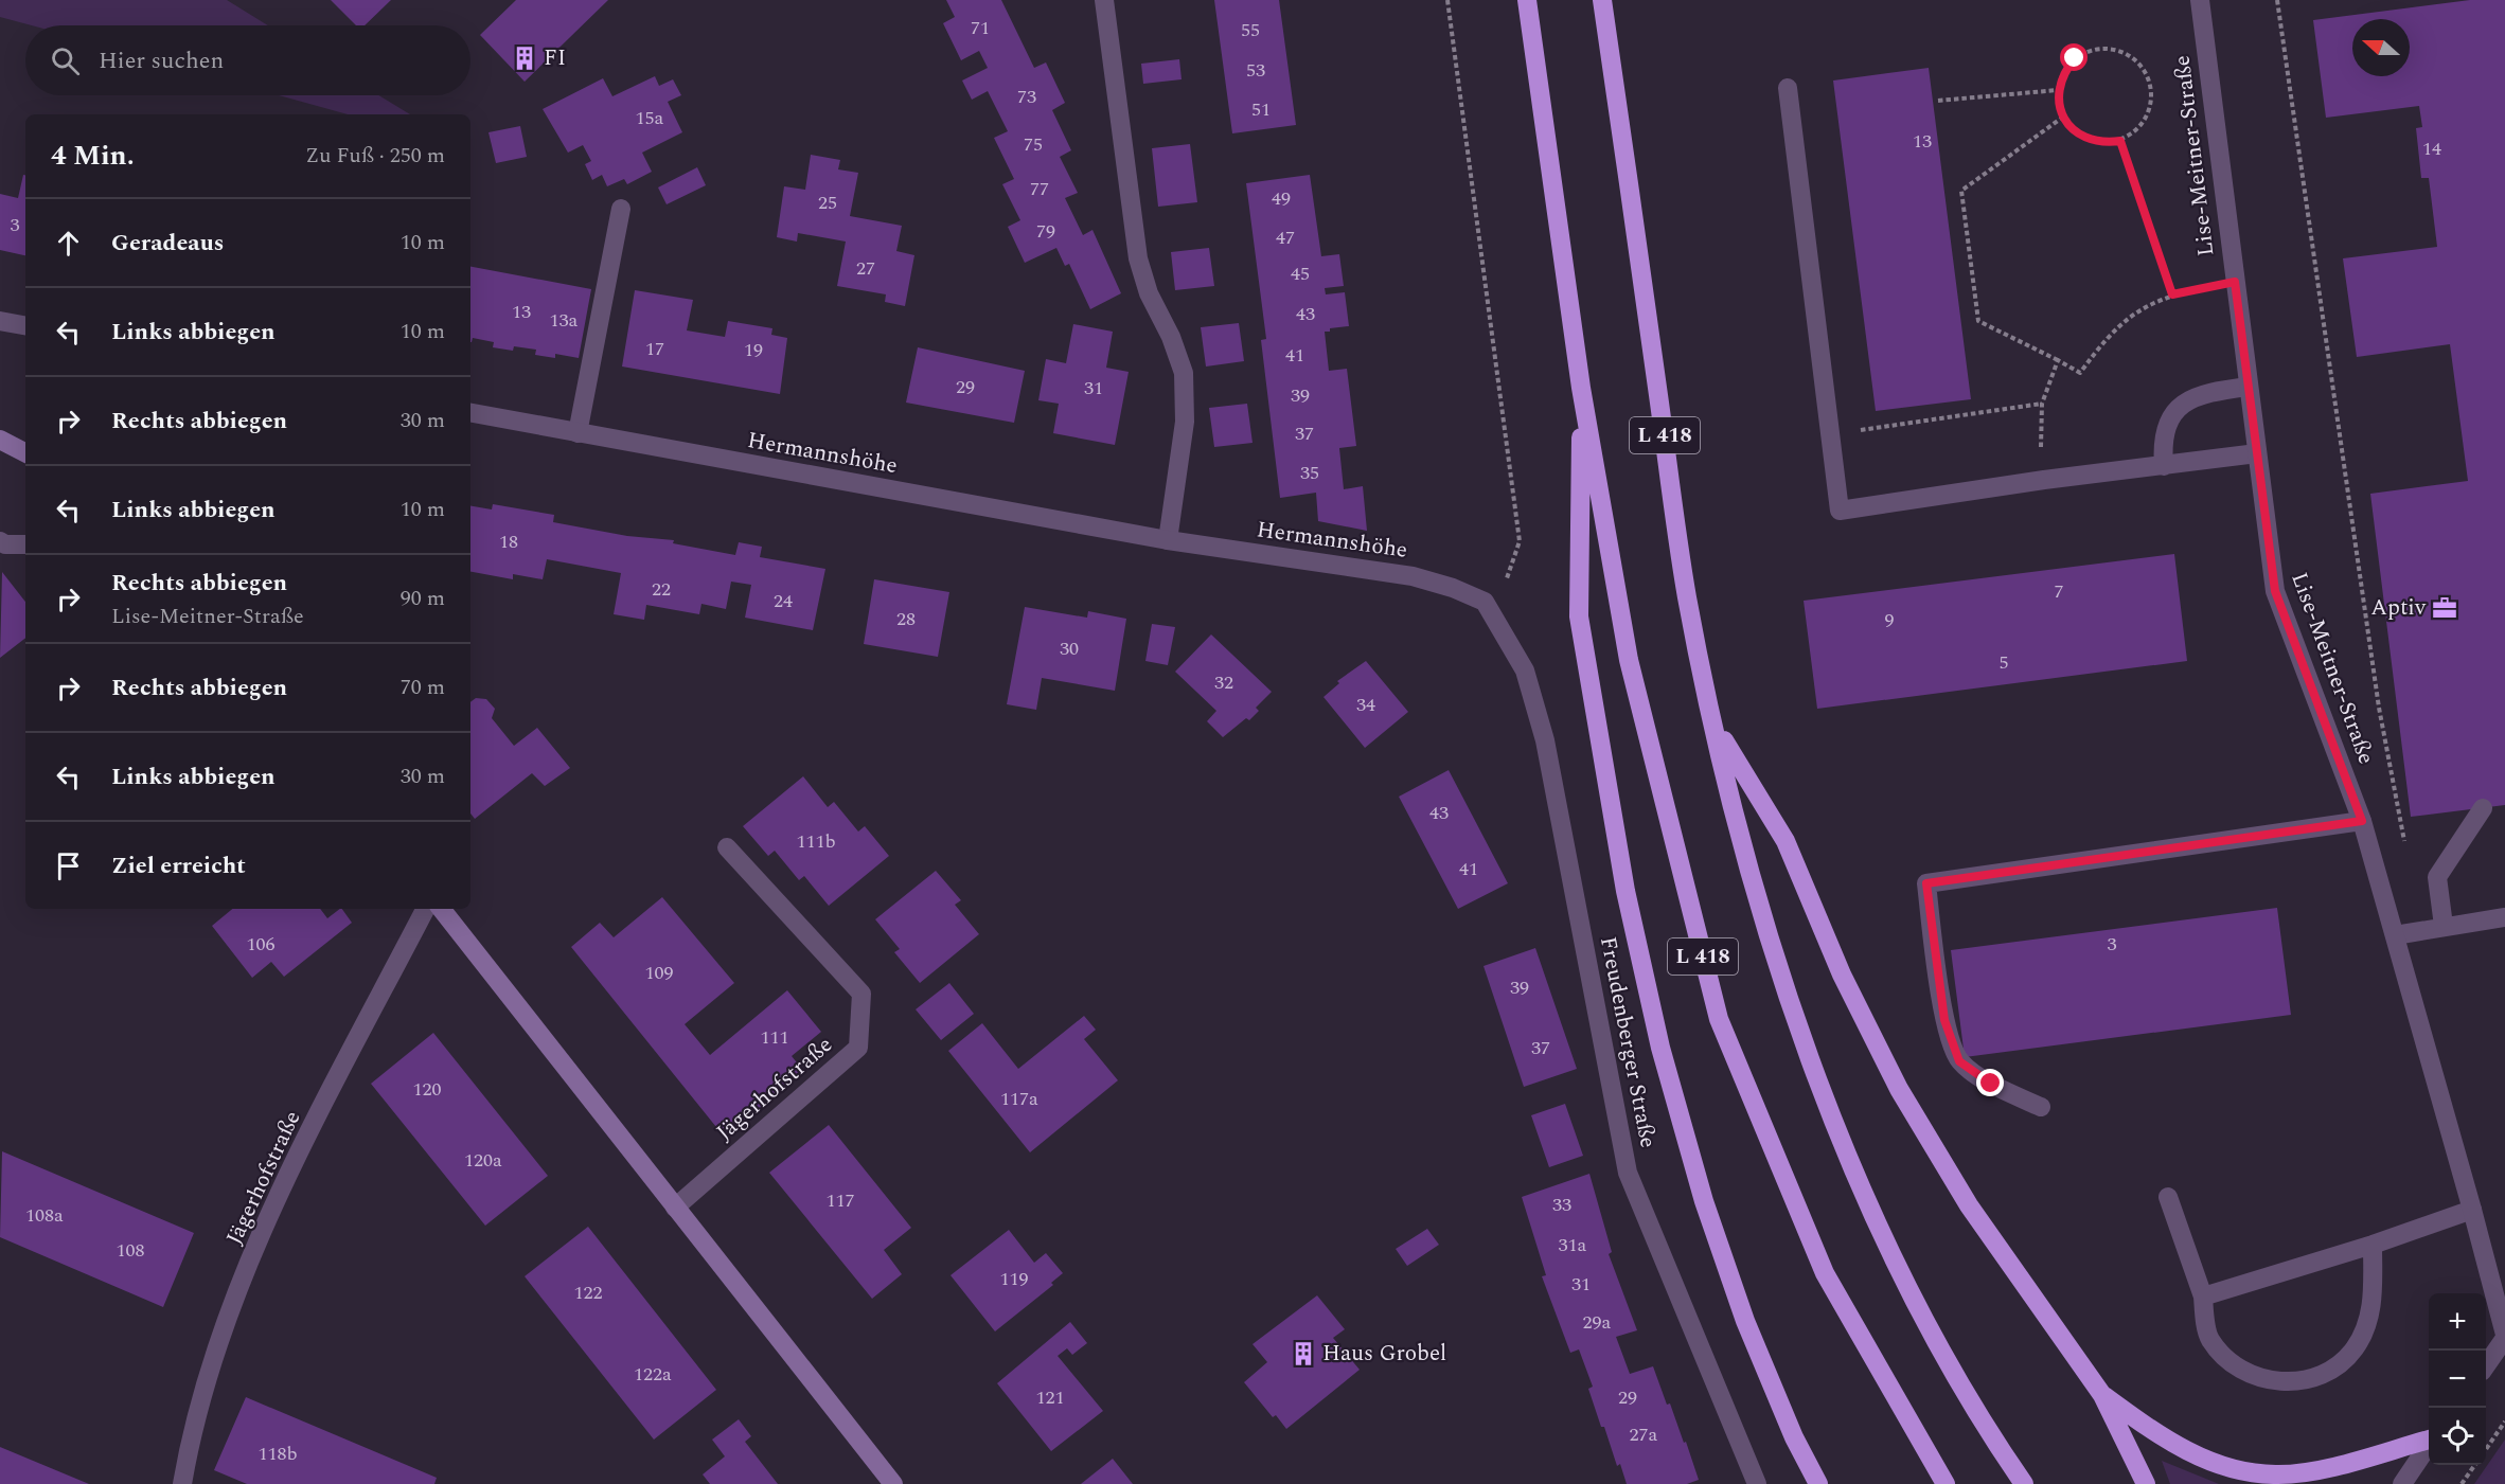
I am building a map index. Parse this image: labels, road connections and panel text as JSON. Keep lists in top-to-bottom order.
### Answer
{
  "streets": {
    "highway": ["L 418"],
    "street": [
      "Lise-Meitner-Straße",
      "Hermannshöhe",
      "Freudenberger Straße",
      "Jägerhofstraße"
    ]
  },
  "crossings": [
    ["Hermannshöhe", "Freudenberger Straße"]
  ],
  "places": {
    "building": ["FI", "Haus Grobel"],
    "office": ["Aptiv"]
  },
  "house_numbers": [
    "71",
    "55",
    "53",
    "73",
    "51",
    "15a",
    "13",
    "75",
    "14",
    "77",
    "49",
    "25",
    "3",
    "79",
    "47",
    "27",
    "45",
    "13",
    "43",
    "13a",
    "17",
    "19",
    "41",
    "29",
    "31",
    "39",
    "37",
    "35",
    "18",
    "22",
    "7",
    "24",
    "28",
    "9",
    "30",
    "5",
    "32",
    "34",
    "43",
    "111b",
    "41",
    "106",
    "3",
    "109",
    "39",
    "111",
    "37",
    "120",
    "117a",
    "120a",
    "117",
    "33",
    "108a",
    "31a",
    "108",
    "119",
    "31",
    "122",
    "29a",
    "122a",
    "121",
    "29",
    "27a",
    "118b"
  ],
  "north": "left",
  "page": {
    "search": "Hier suchen",
    "heading": ["4 Min.", "Zu Fuß · 250 m"],
    "list": [
      ["Geradeaus", "10 m"],
      ["Links abbiegen", "10 m"],
      ["Rechts abbiegen", "30 m"],
      ["Links abbiegen", "10 m"],
      ["Rechts abbiegen", "Lise-Meitner-Straße", "90 m"],
      ["Rechts abbiegen", "70 m"],
      ["Links abbiegen", "30 m"],
      "Ziel erreicht"
    ],
    "map_buttons": ["+", "−"]
  }
}
